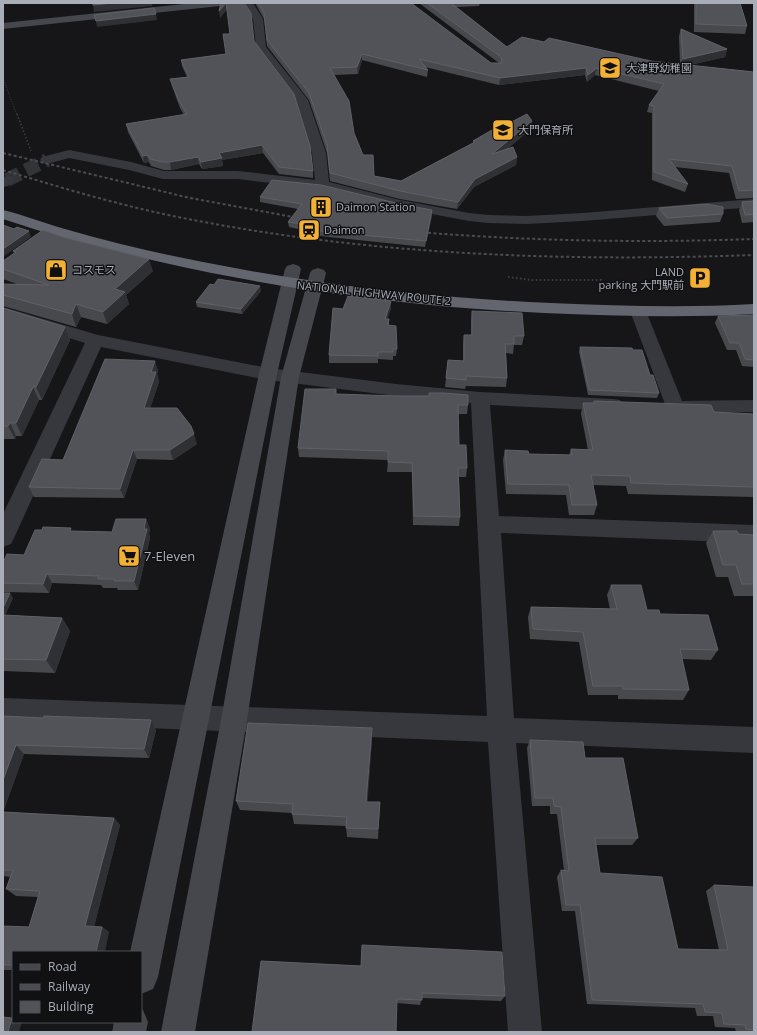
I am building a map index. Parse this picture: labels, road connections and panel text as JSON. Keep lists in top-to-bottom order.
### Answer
{
  "streets": {
    "highway": ["NATIONAL HIGHWAY ROUTE 2"]
  },
  "places": {
    "school or university": ["大津野幼稚園", "大門保育所"],
    "building": ["Daimon Station"],
    "station": ["Daimon"],
    "shop": ["コスモス"],
    "parking": ["LAND parking 大門駅前"],
    "supermarket": ["7-Eleven"]
  },
  "legend": ["Road", "Railway", "Building"]
}
